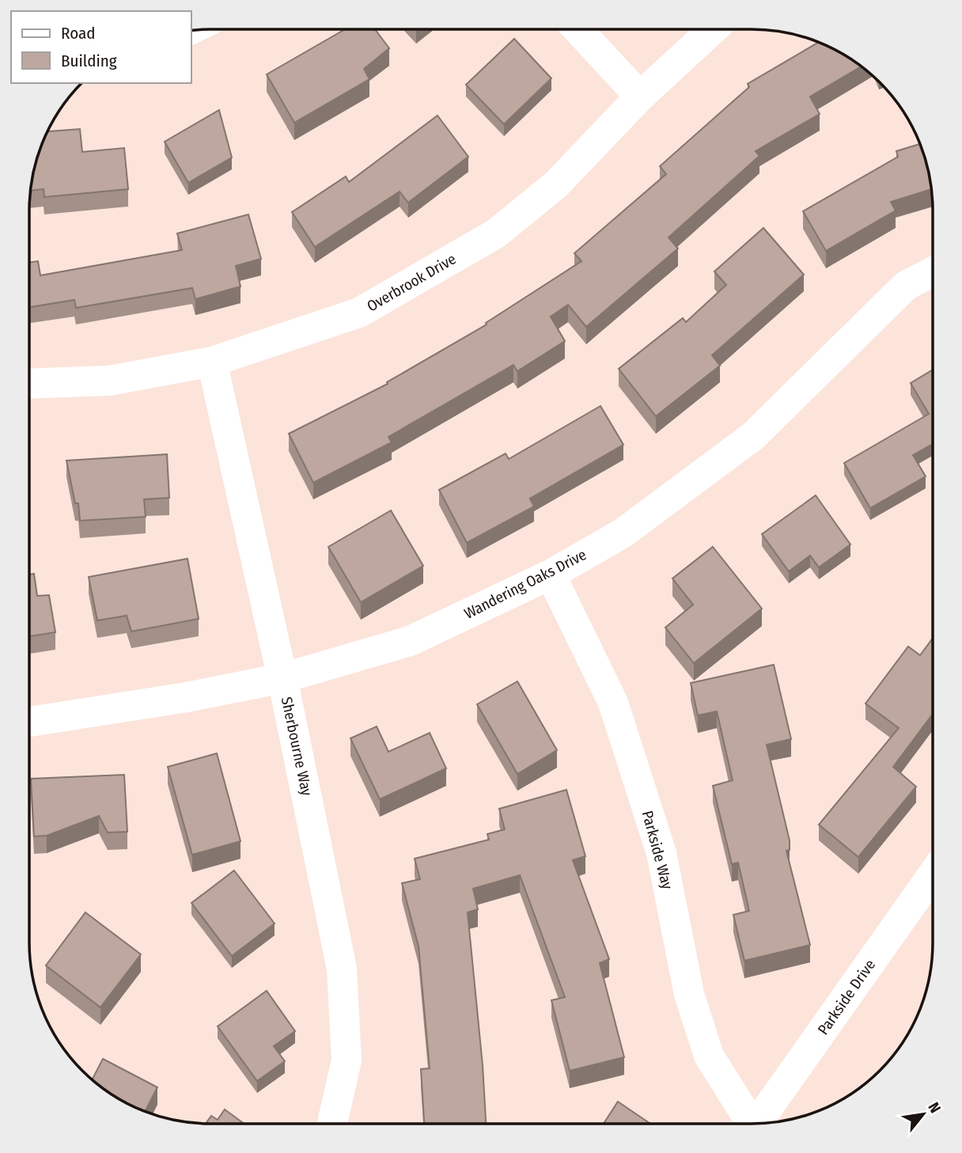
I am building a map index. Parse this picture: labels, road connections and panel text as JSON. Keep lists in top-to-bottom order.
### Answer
{
  "streets": {
    "street": [
      "Overbrook Drive",
      "Wandering Oaks Drive",
      "Sherbourne Way",
      "Parkside Way",
      "Parkside Drive"
    ]
  },
  "crossings": [
    ["Overbrook Drive", "Sherbourne Way"],
    ["Wandering Oaks Drive", "Sherbourne Way"],
    ["Wandering Oaks Drive", "Parkside Way"]
  ],
  "legend": ["Road", "Building"],
  "north": "top right"
}
